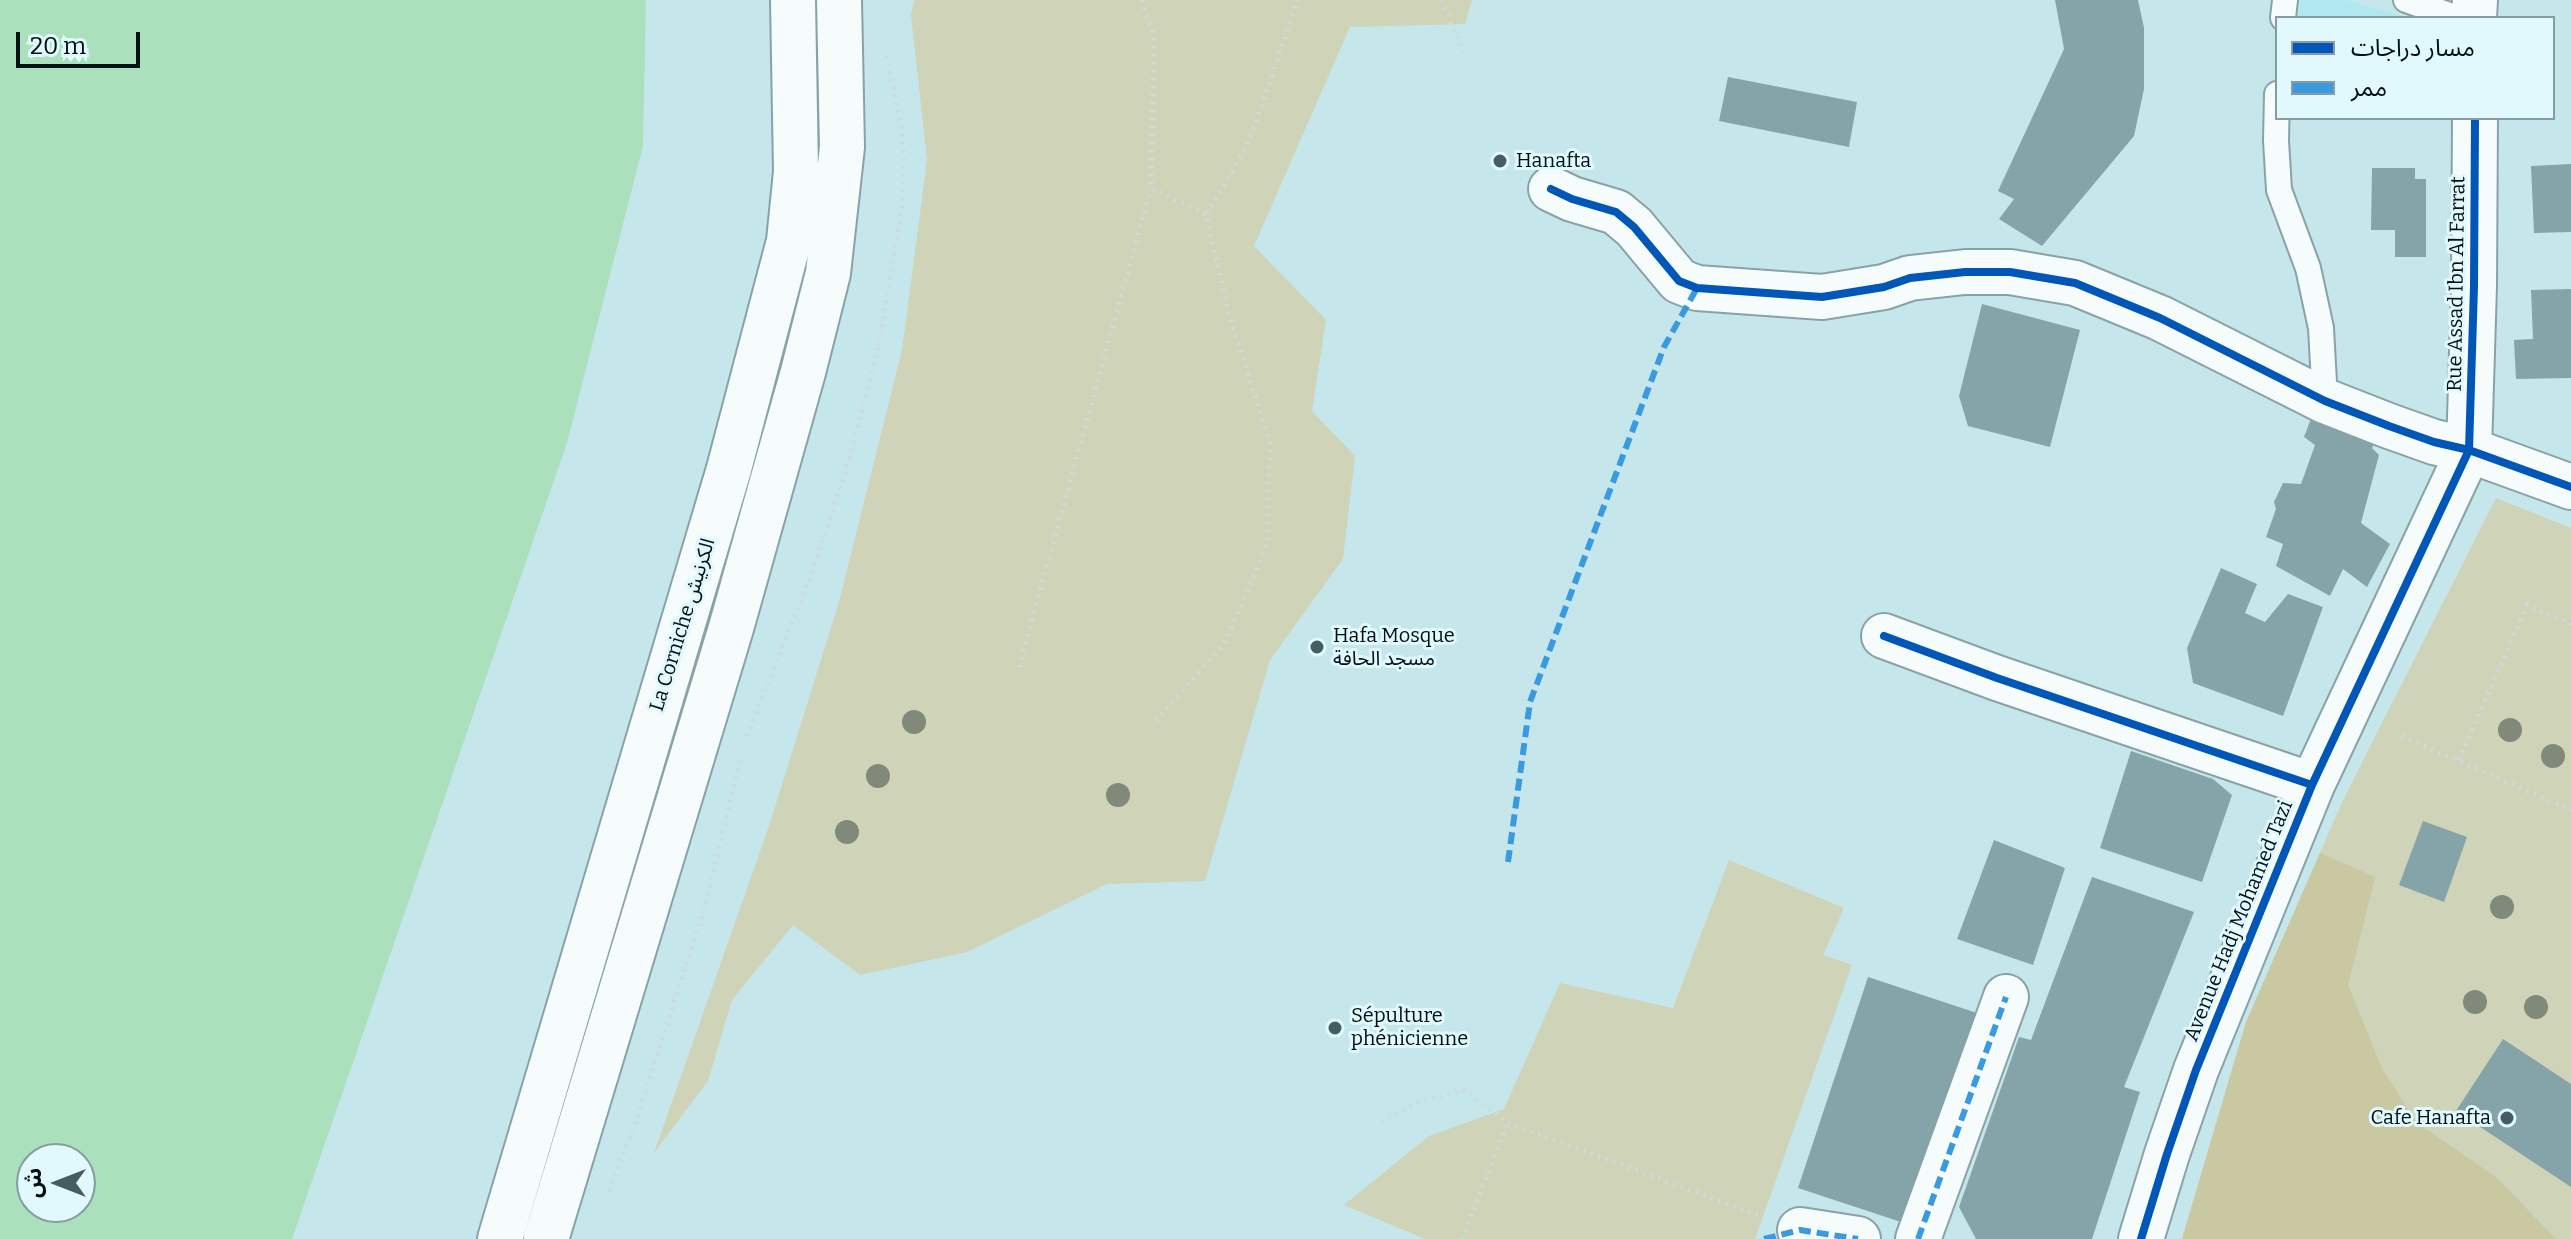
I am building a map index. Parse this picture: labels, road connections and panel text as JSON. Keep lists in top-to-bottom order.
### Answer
{
  "streets": {
    "street": ["Rue Assad Ibn Al Farrat", "La Corniche الكرنيش", "Avenue Hadj Mohamed Tazi"]
  },
  "crossings": [
    ["Rue Assad Ibn Al Farrat", "Avenue Hadj Mohamed Tazi"]
  ],
  "places": [
    "Hanafta",
    "Hafa Mosque مسجد الحافة",
    "Sépulture phénicienne",
    "Cafe Hanafta"
  ],
  "legend": ["مسار دراجات", "ممر"],
  "scale_bar": "20 m",
  "north": "left"
}
